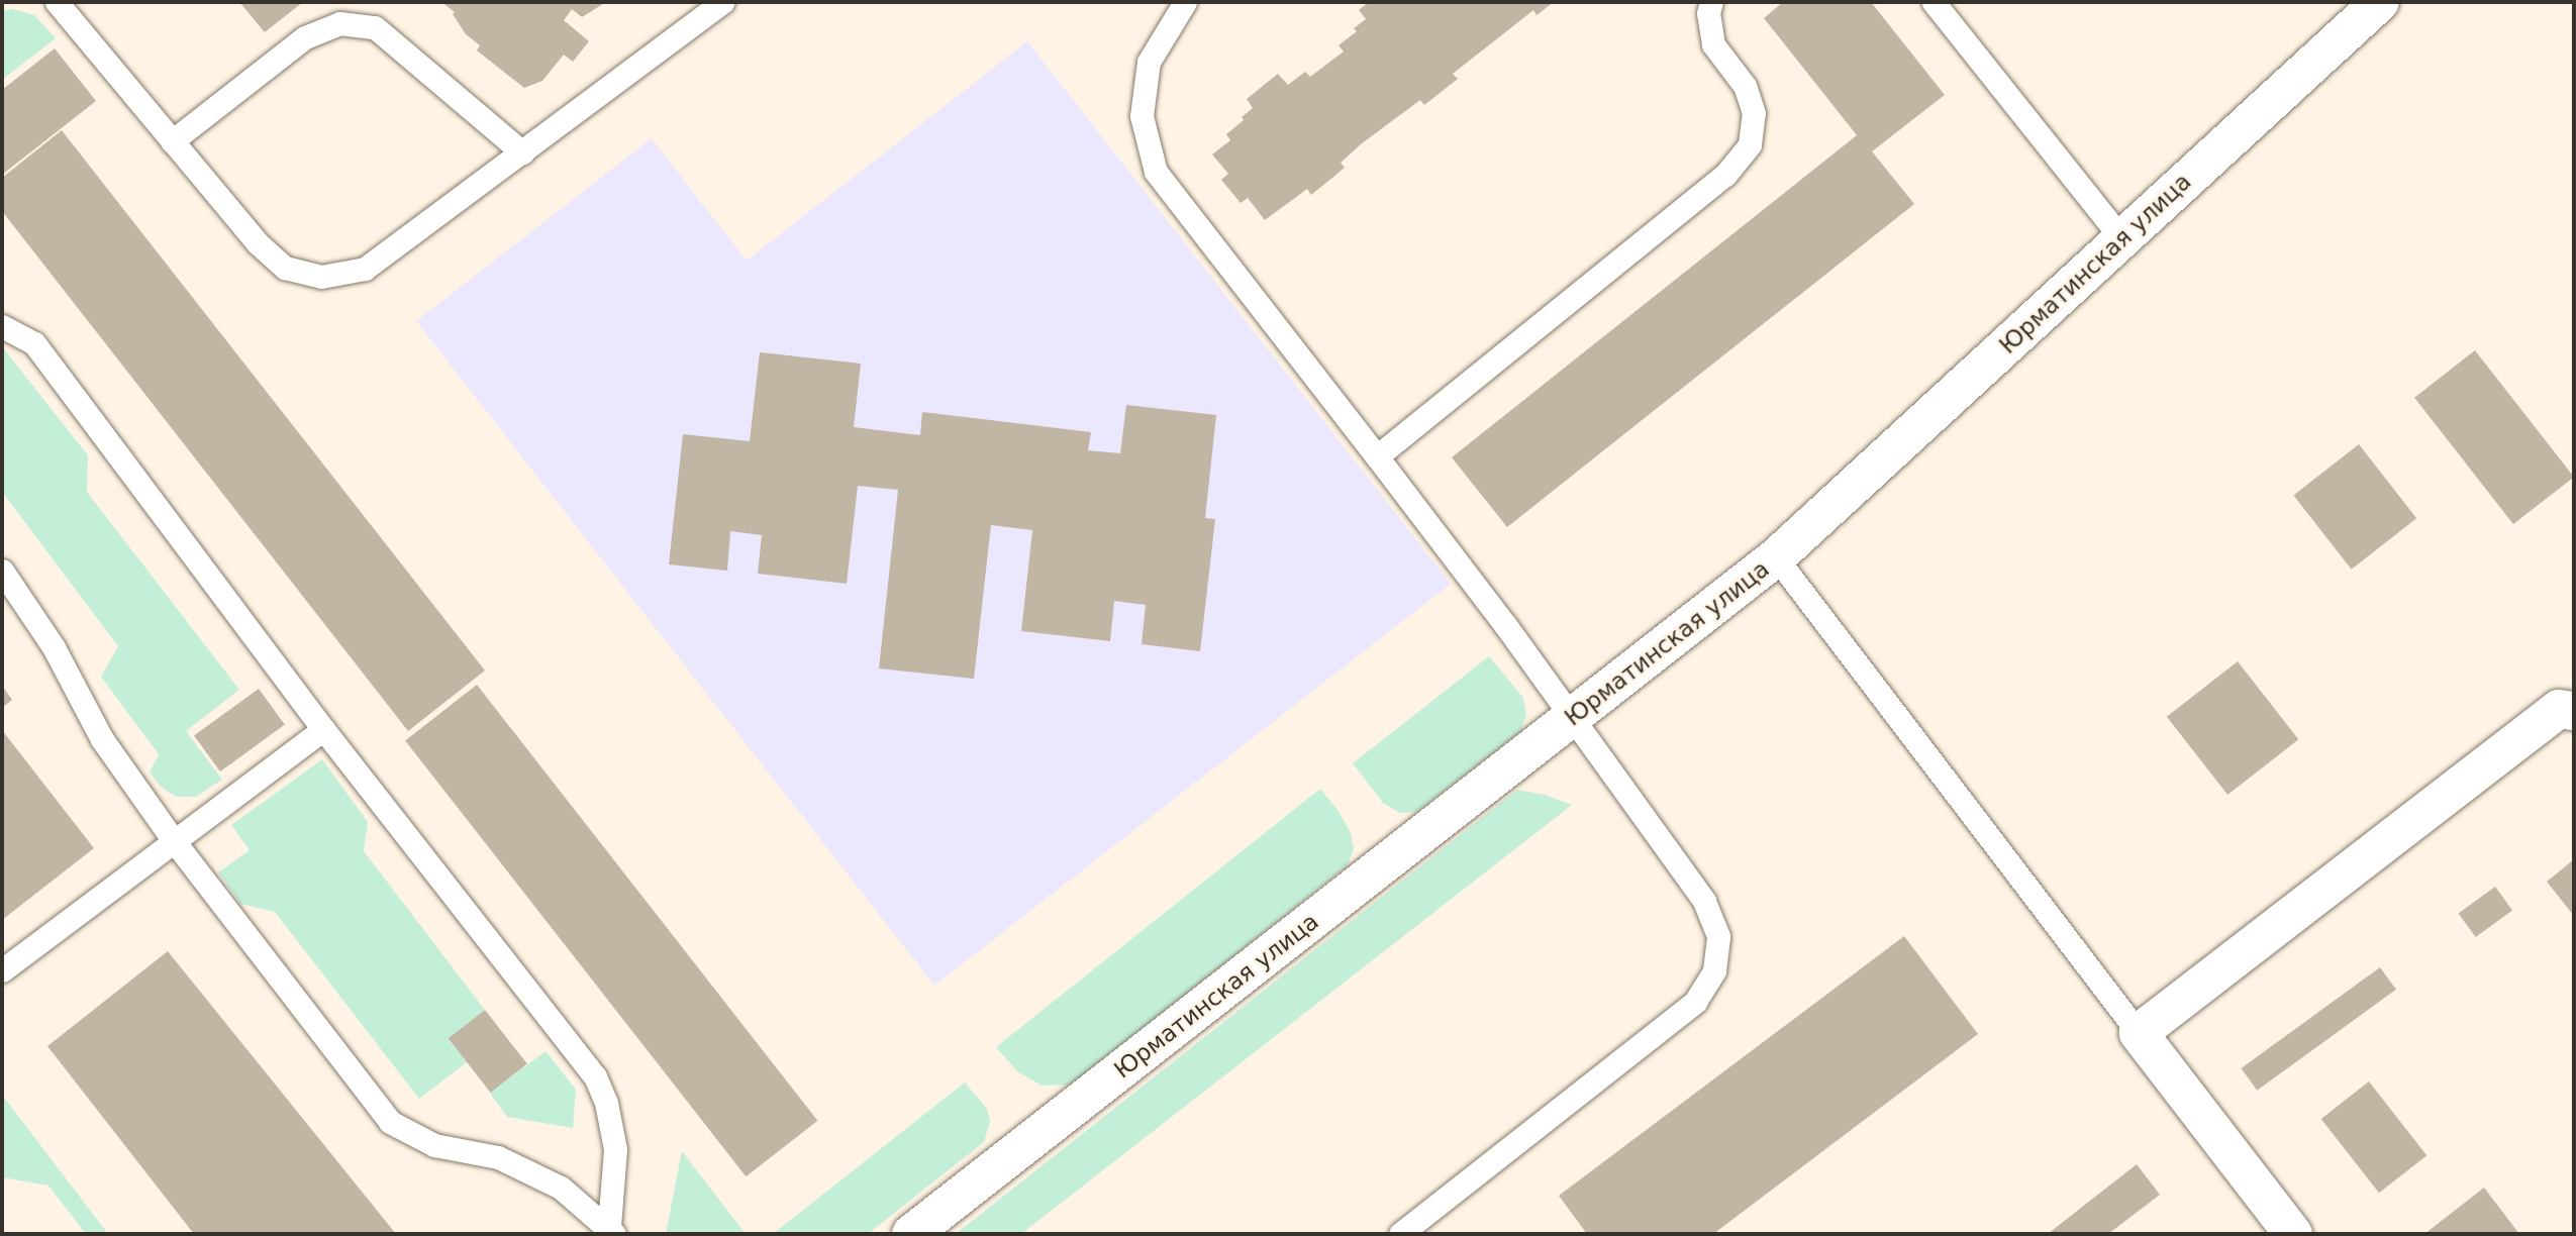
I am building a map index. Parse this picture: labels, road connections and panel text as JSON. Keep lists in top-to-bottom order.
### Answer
{
  "streets": {
    "street": ["Юрматинская улица"]
  }
}
